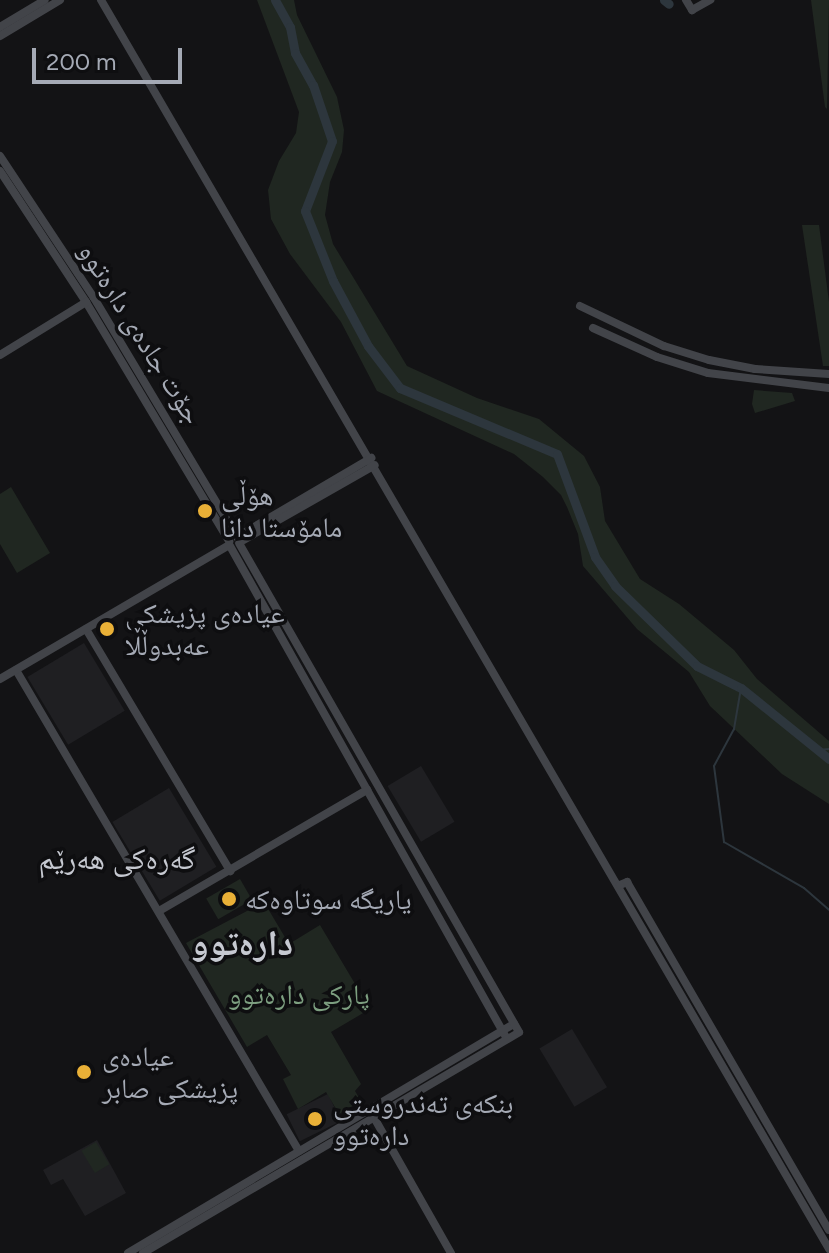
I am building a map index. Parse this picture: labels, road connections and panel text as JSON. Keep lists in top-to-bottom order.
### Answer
{
  "streets": {
    "street": ["جۆت جادەی دارەتوو"]
  },
  "districts": ["گەرەکی هەرێم", "دارەتوو"],
  "parks": ["پارکی دارەتوو"],
  "places": [
    "هۆڵی مامۆستا دانا",
    "عیادەی پزیشکی عەبدوڵڵا",
    "یاریگە سوتاوەکە",
    "عیادەی پزیشکی صابر",
    "بنکەی تەندروستی دارەتوو"
  ],
  "scale_bar": "200 m"
}
